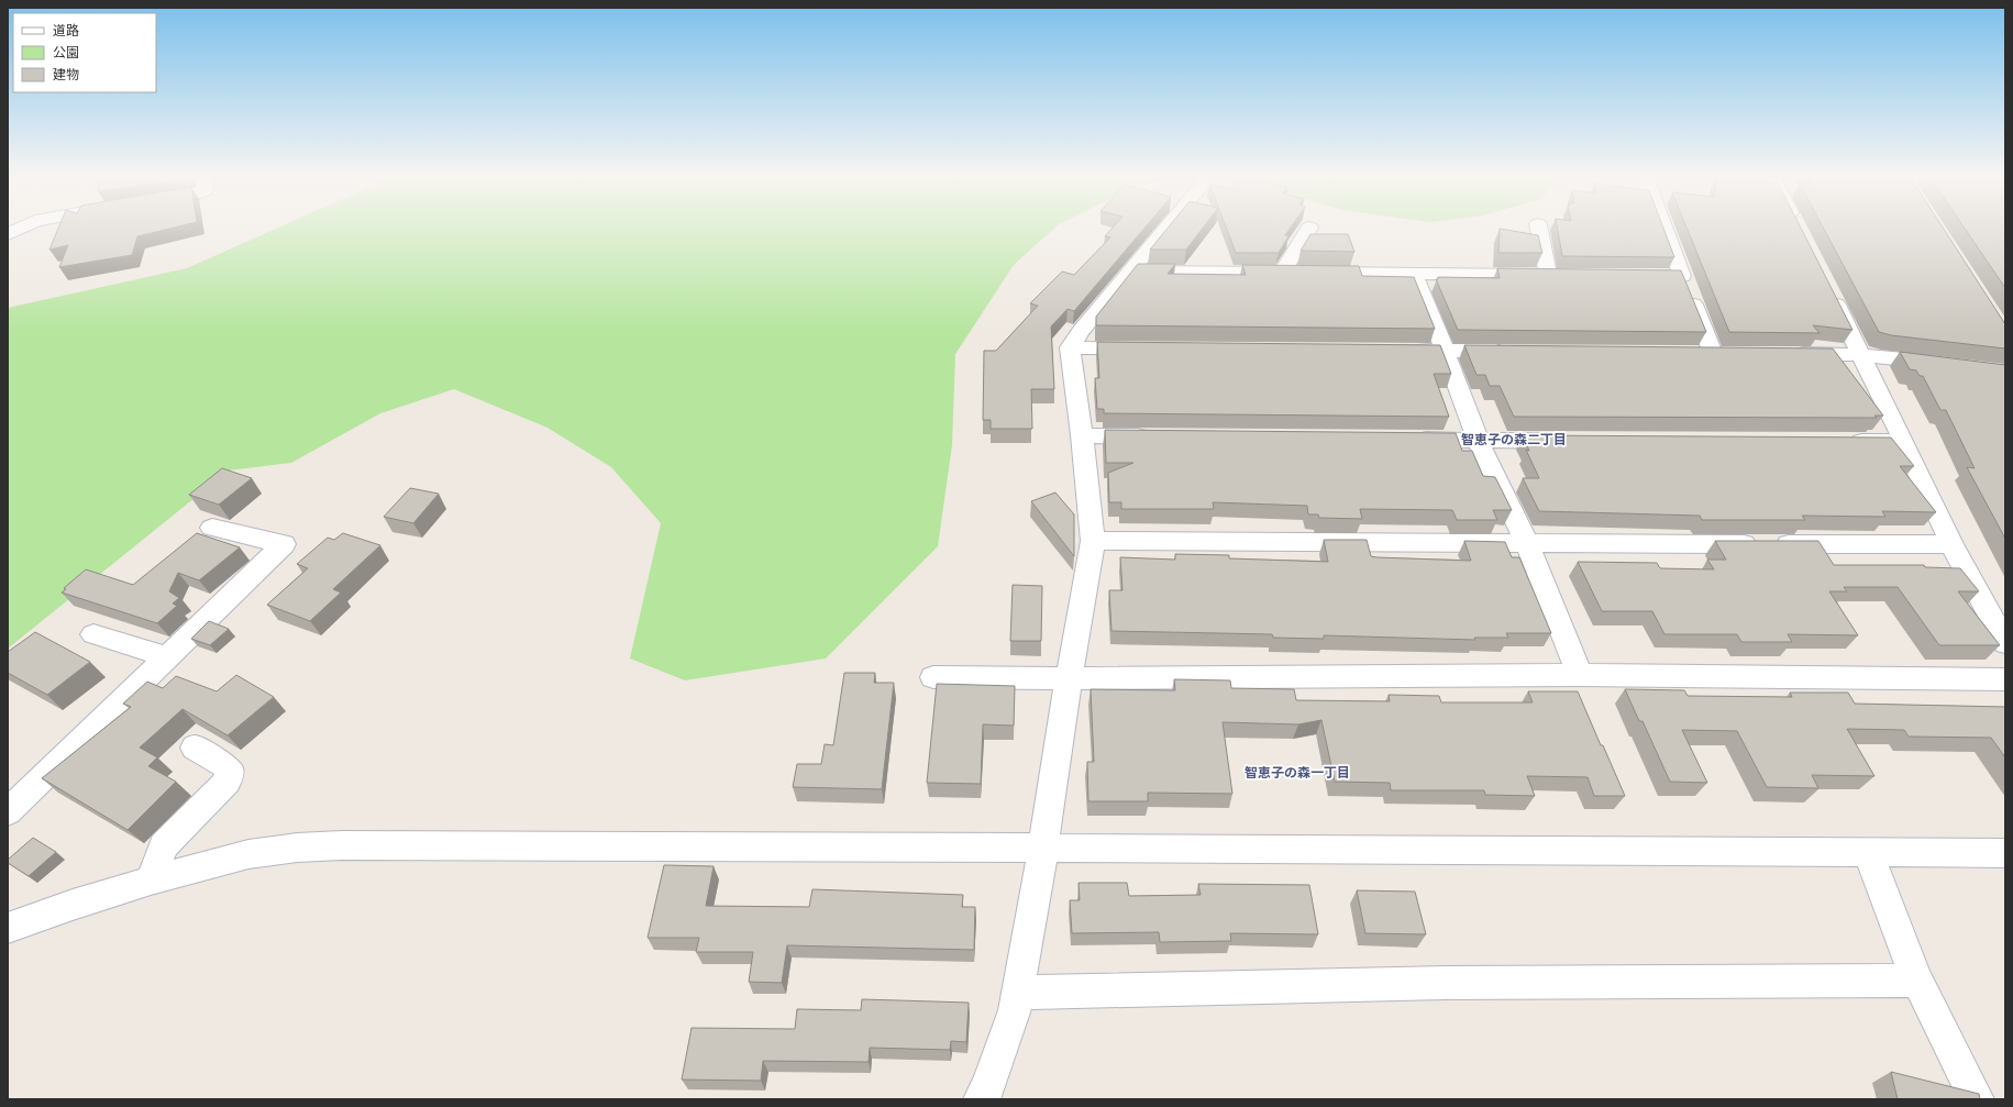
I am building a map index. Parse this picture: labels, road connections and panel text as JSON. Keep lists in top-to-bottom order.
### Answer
{
  "districts": ["智恵子の森二丁目", "智恵子の森一丁目"],
  "legend": ["道路", "公園", "建物"]
}
